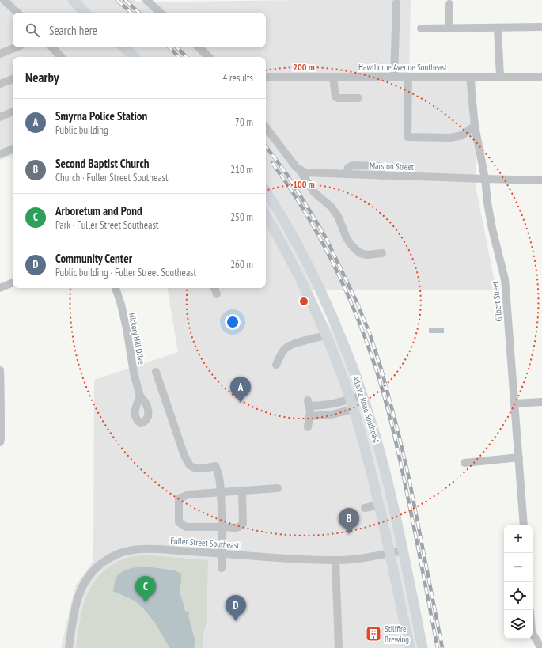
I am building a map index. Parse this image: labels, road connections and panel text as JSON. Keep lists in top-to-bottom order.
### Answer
{
  "streets": {
    "main road": ["Atlanta Road Southeast"],
    "street": [
      "Hawthorne Avenue Southeast",
      "Marston Street",
      "Gilbert Street",
      "Hickory Hill Drive",
      "Fuller Street Southeast"
    ]
  },
  "crossings": [
    ["Hawthorne Avenue Southeast", "Gilbert Street"],
    ["Marston Street", "Gilbert Street"],
    ["Atlanta Road Southeast", "Fuller Street Southeast"]
  ],
  "places": {
    "building": ["Stillfire Brewing"]
  },
  "page": {
    "search": "Search here",
    "heading": ["Nearby", "4 results"],
    "list": [
      {
        "mark": "A",
        "name": "Smyrna Police Station",
        "note": "Public building",
        "value": "70 m"
      },
      {
        "mark": "B",
        "name": "Second Baptist Church",
        "note": "Church · Fuller Street Southeast",
        "value": "210 m"
      },
      {
        "mark": "C",
        "name": "Arboretum and Pond",
        "note": "Park · Fuller Street Southeast",
        "value": "250 m"
      },
      {
        "mark": "D",
        "name": "Community Center",
        "note": "Public building · Fuller Street Southeast",
        "value": "260 m"
      }
    ],
    "pins": [
      "A",
      "B",
      "C",
      "D"
    ],
    "map_buttons": ["+", "−"]
  },
  "rings": ["200 m", "100 m"]
}
